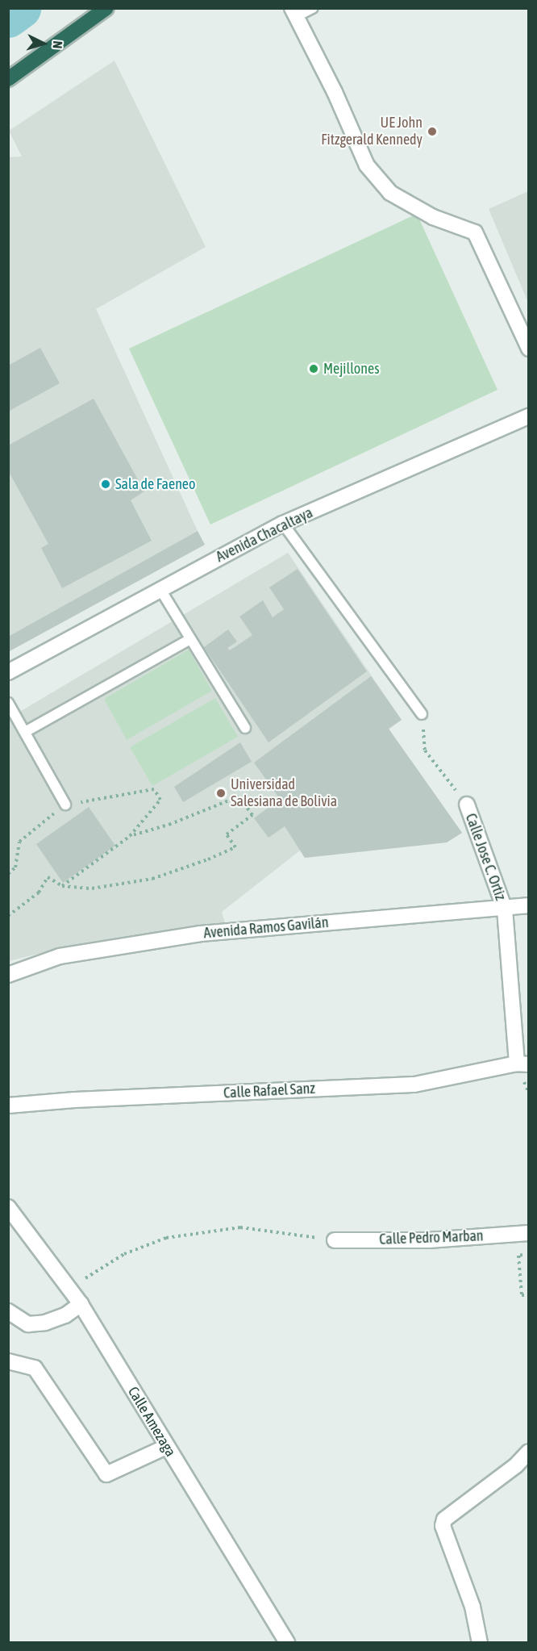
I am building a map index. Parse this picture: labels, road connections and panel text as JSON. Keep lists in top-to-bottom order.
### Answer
{
  "streets": {
    "street": [
      "Avenida Chacaltaya",
      "Calle Jose C. Ortiz",
      "Avenida Ramos Gavilán",
      "Calle Rafael Sanz",
      "Calle Pedro Marban",
      "Calle Amezaga"
    ]
  },
  "crossings": [
    ["Calle Jose C. Ortiz", "Avenida Ramos Gavilán"],
    ["Calle Jose C. Ortiz", "Calle Rafael Sanz"]
  ],
  "places": [
    "UE John Fitzgerald Kennedy",
    "Mejillones",
    "Sala de Faeneo",
    "Universidad Salesiana de Bolivia"
  ],
  "north": "right"
}
